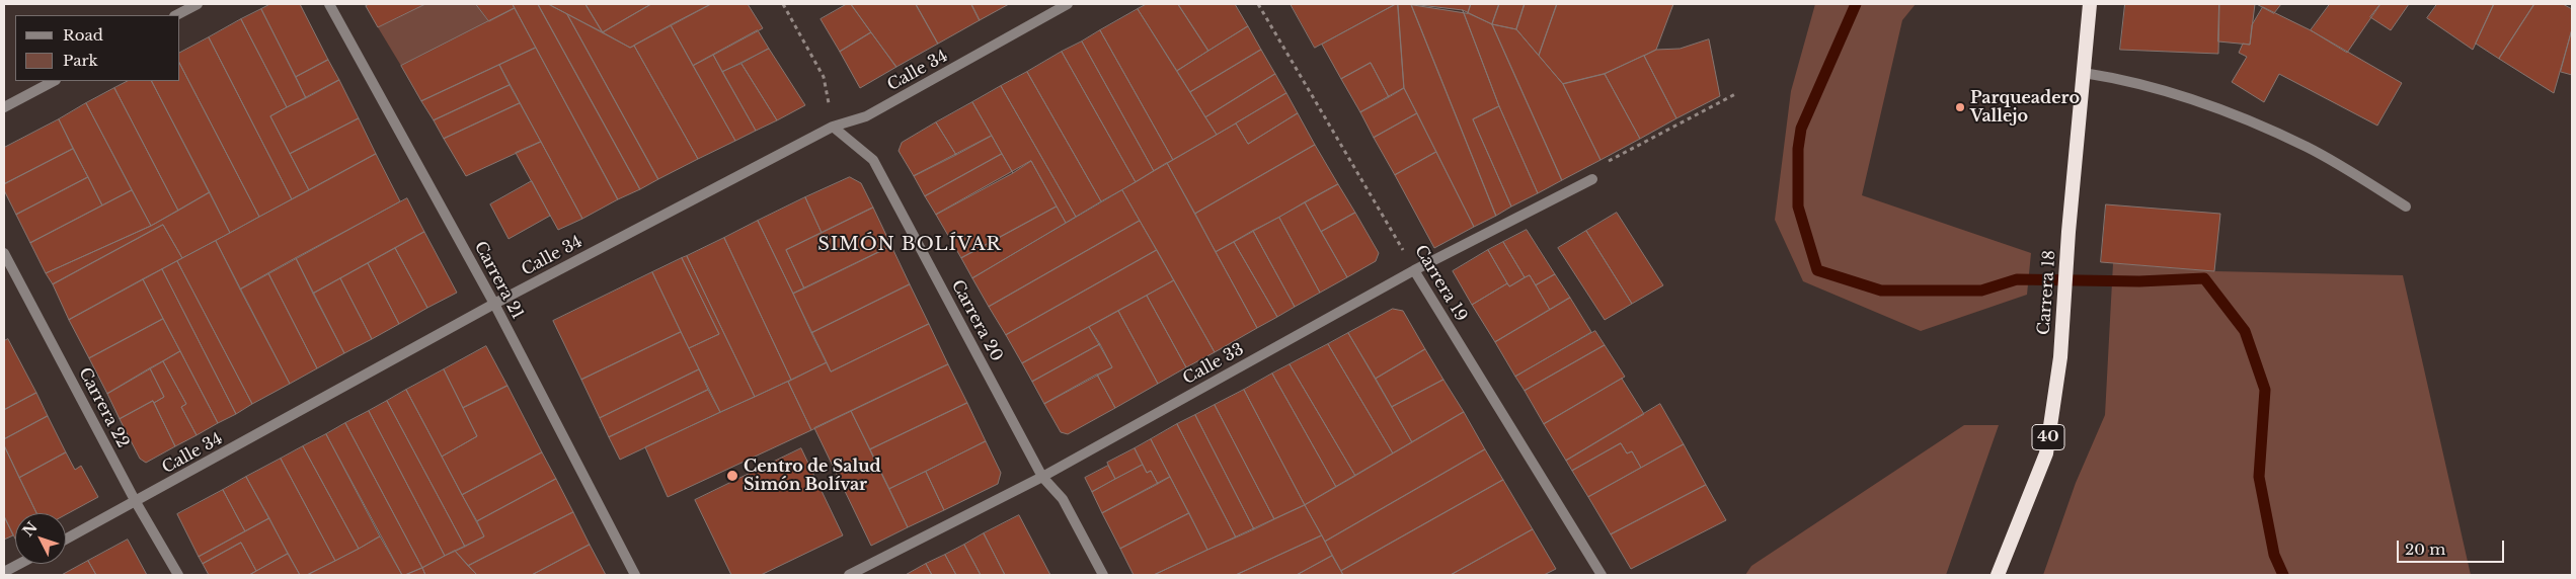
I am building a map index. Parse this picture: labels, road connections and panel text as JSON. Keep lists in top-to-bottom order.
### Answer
{
  "streets": {
    "highway": ["Carrera 18", "40"],
    "street": [
      "Calle 34",
      "Carrera 21",
      "Carrera 19",
      "Carrera 20",
      "Calle 33",
      "Carrera 22"
    ]
  },
  "crossings": [
    ["Calle 34", "Carrera 21"],
    ["Calle 34", "Carrera 20"],
    ["Calle 34", "Carrera 22"],
    ["Carrera 19", "Calle 33"],
    ["Carrera 20", "Calle 33"]
  ],
  "districts": ["SIMÓN BOLÍVAR"],
  "places": ["Parqueadero Vallejo", "Centro de Salud Simón Bolívar"],
  "legend": ["Road", "Park"],
  "scale_bar": "20 m",
  "north": "top left"
}
